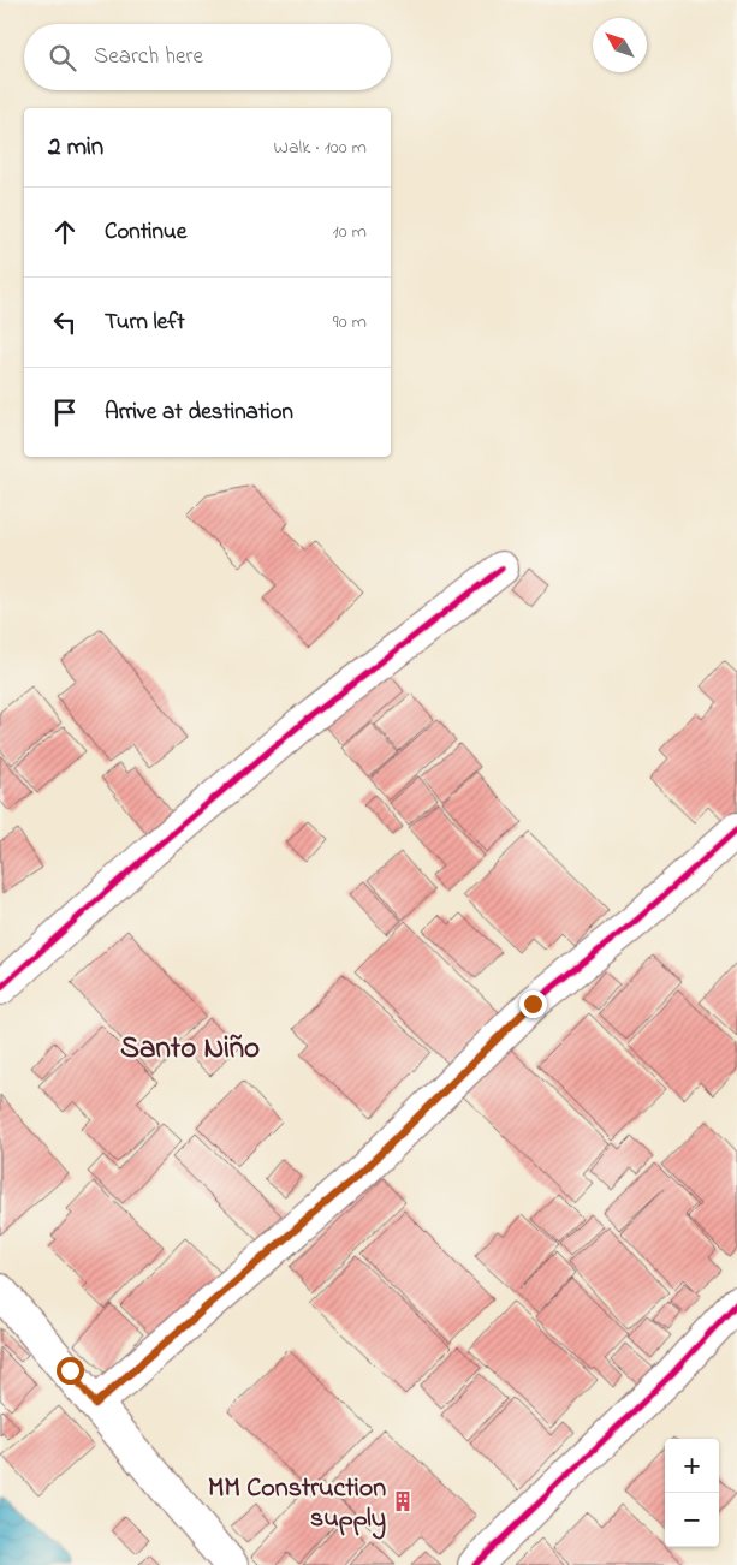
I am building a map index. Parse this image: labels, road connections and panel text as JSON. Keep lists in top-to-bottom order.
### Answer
{
  "districts": ["Santo Niño"],
  "places": {
    "building": ["MM Construction supply"]
  },
  "north": "top left",
  "page": {
    "search": "Search here",
    "heading": ["2 min", "Walk · 100 m"],
    "list": [
      ["Continue", "10 m"],
      ["Turn left", "90 m"],
      "Arrive at destination"
    ],
    "map_buttons": ["+", "−"]
  }
}
